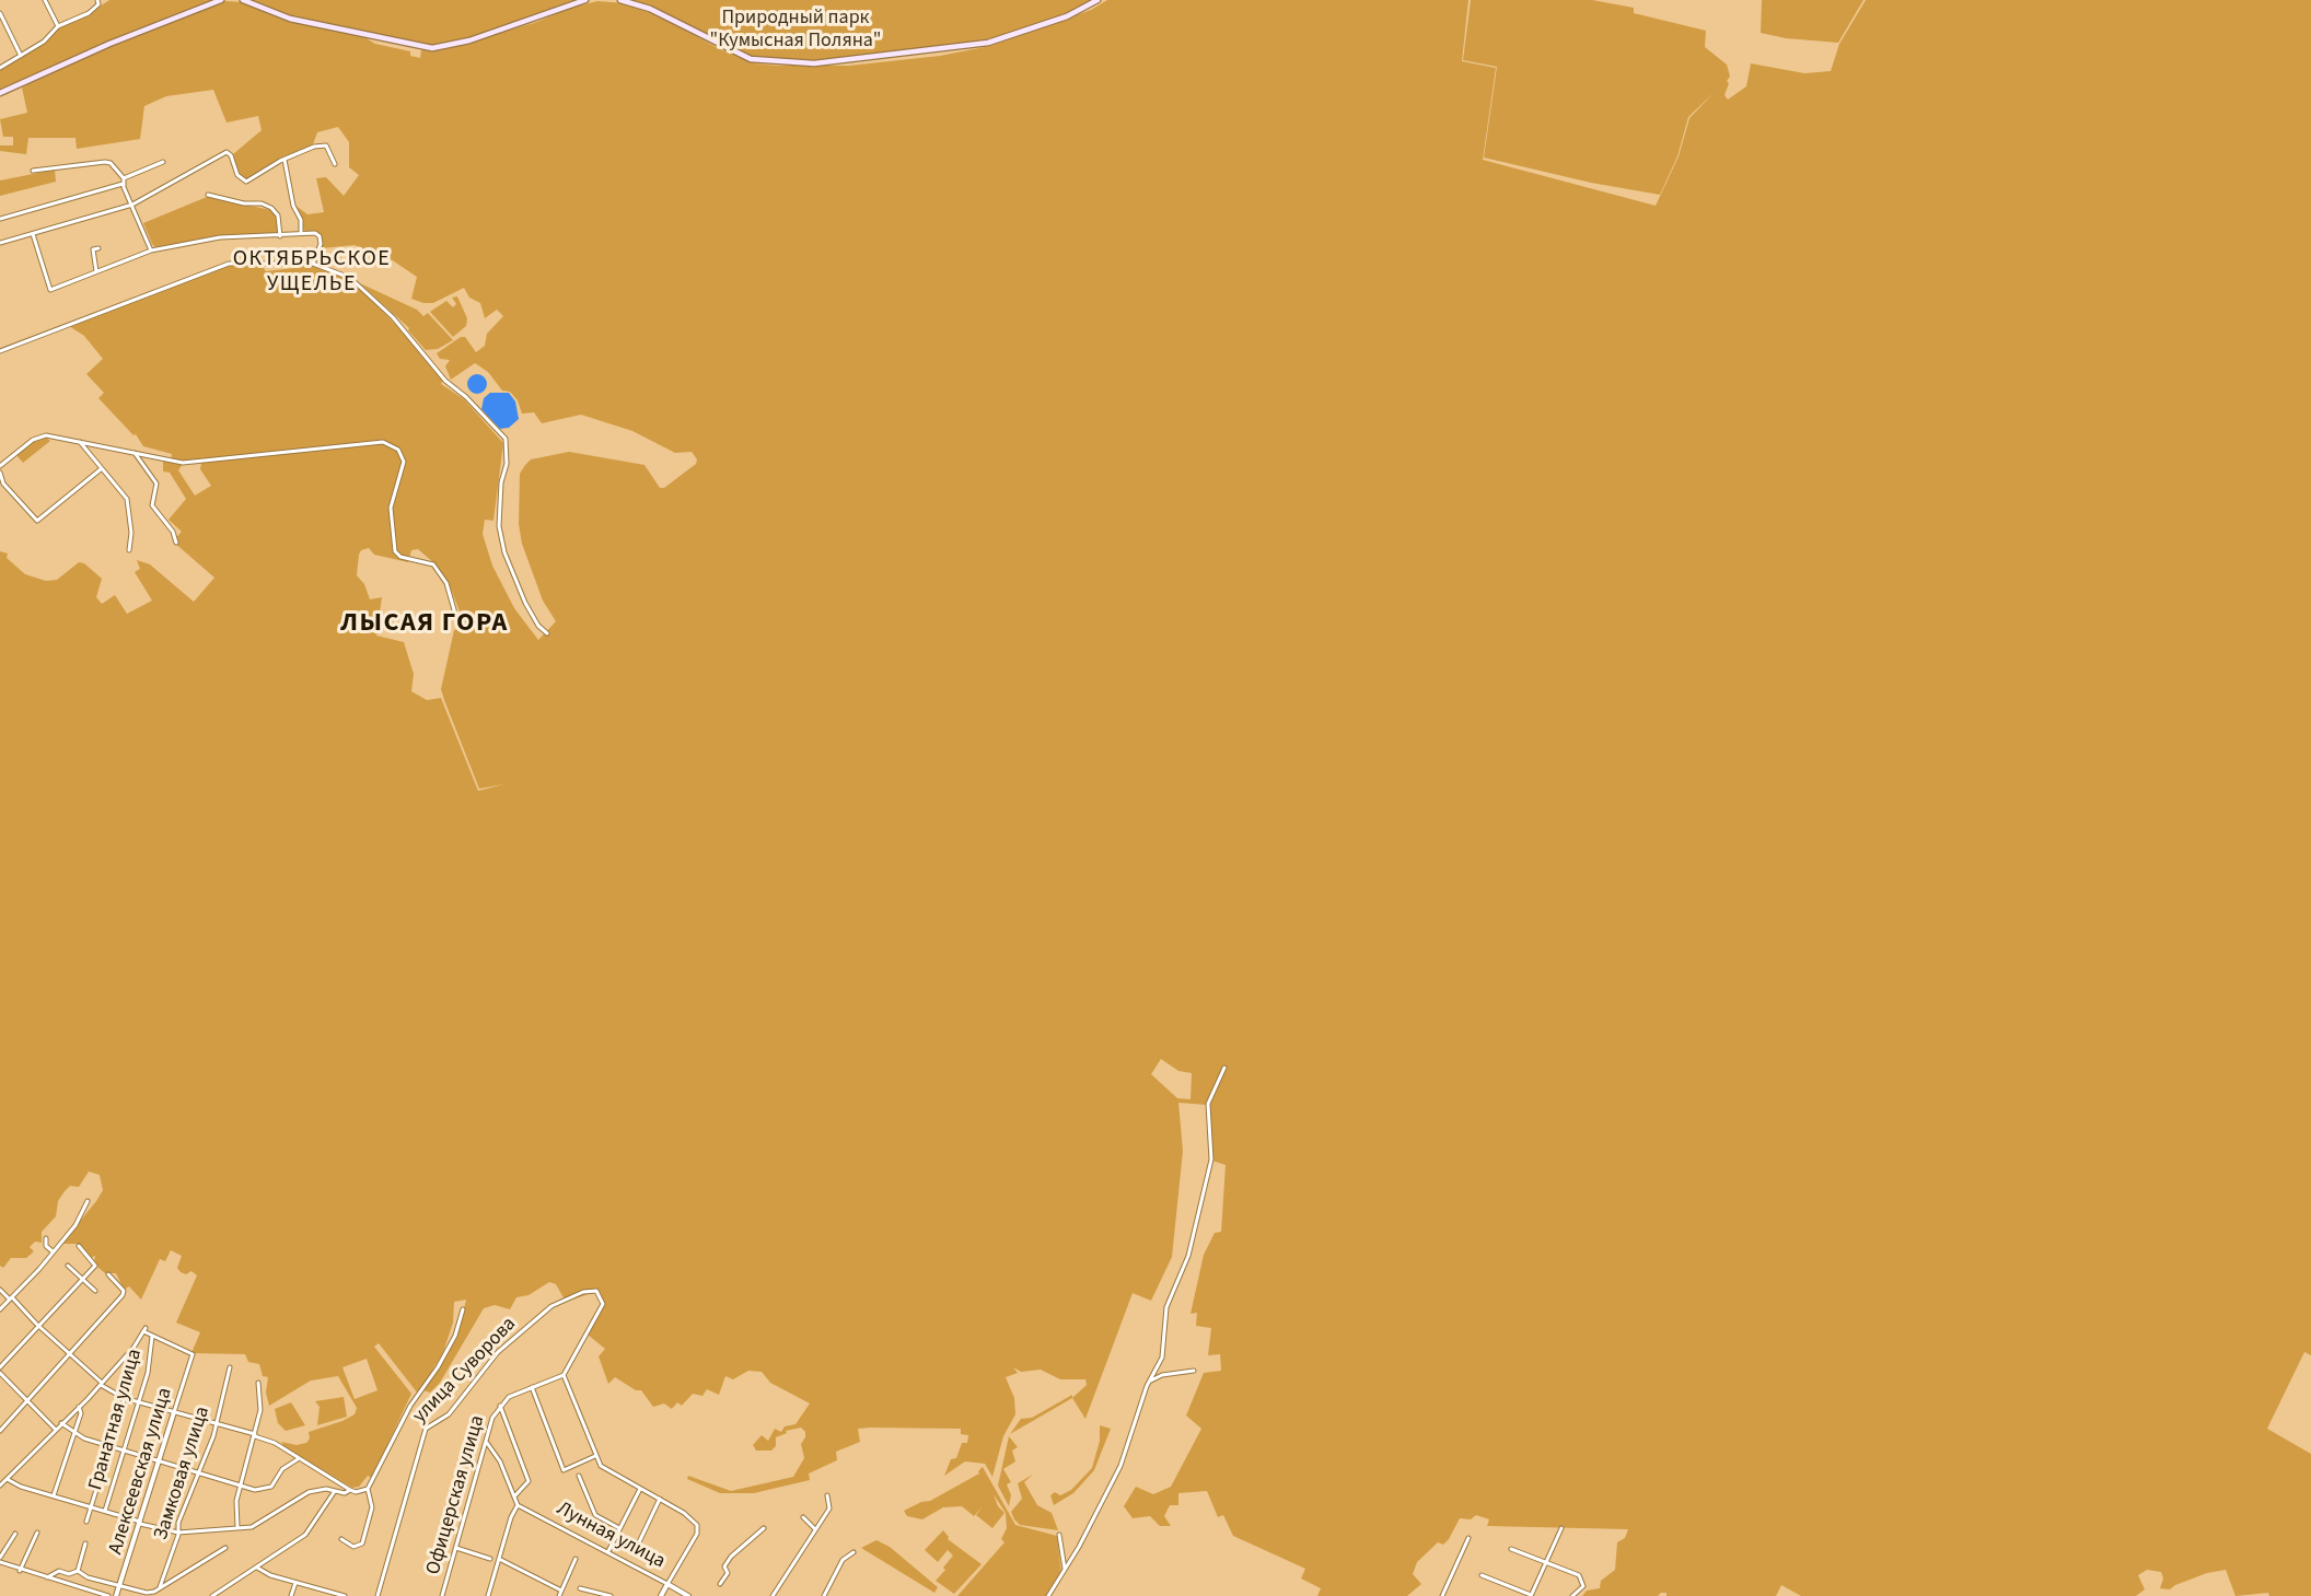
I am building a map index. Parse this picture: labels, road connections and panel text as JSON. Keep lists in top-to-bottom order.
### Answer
{
  "streets": {
    "street": [
      "улица Суворова",
      "Гранатная улица",
      "Алексеевская улица",
      "Замковая улица",
      "Офицерская улица",
      "Лунная улица"
    ]
  },
  "crossings": [
    ["улица Суворова", "Офицерская улица"],
    ["Гранатная улица", "Алексеевская улица"]
  ],
  "districts": ["ОКТЯБРЬСКОЕ УЩЕЛЬЕ", "ЛЫСАЯ ГОРА"],
  "parks": ["Природный парк \"Кумысная Поляна\""]
}
